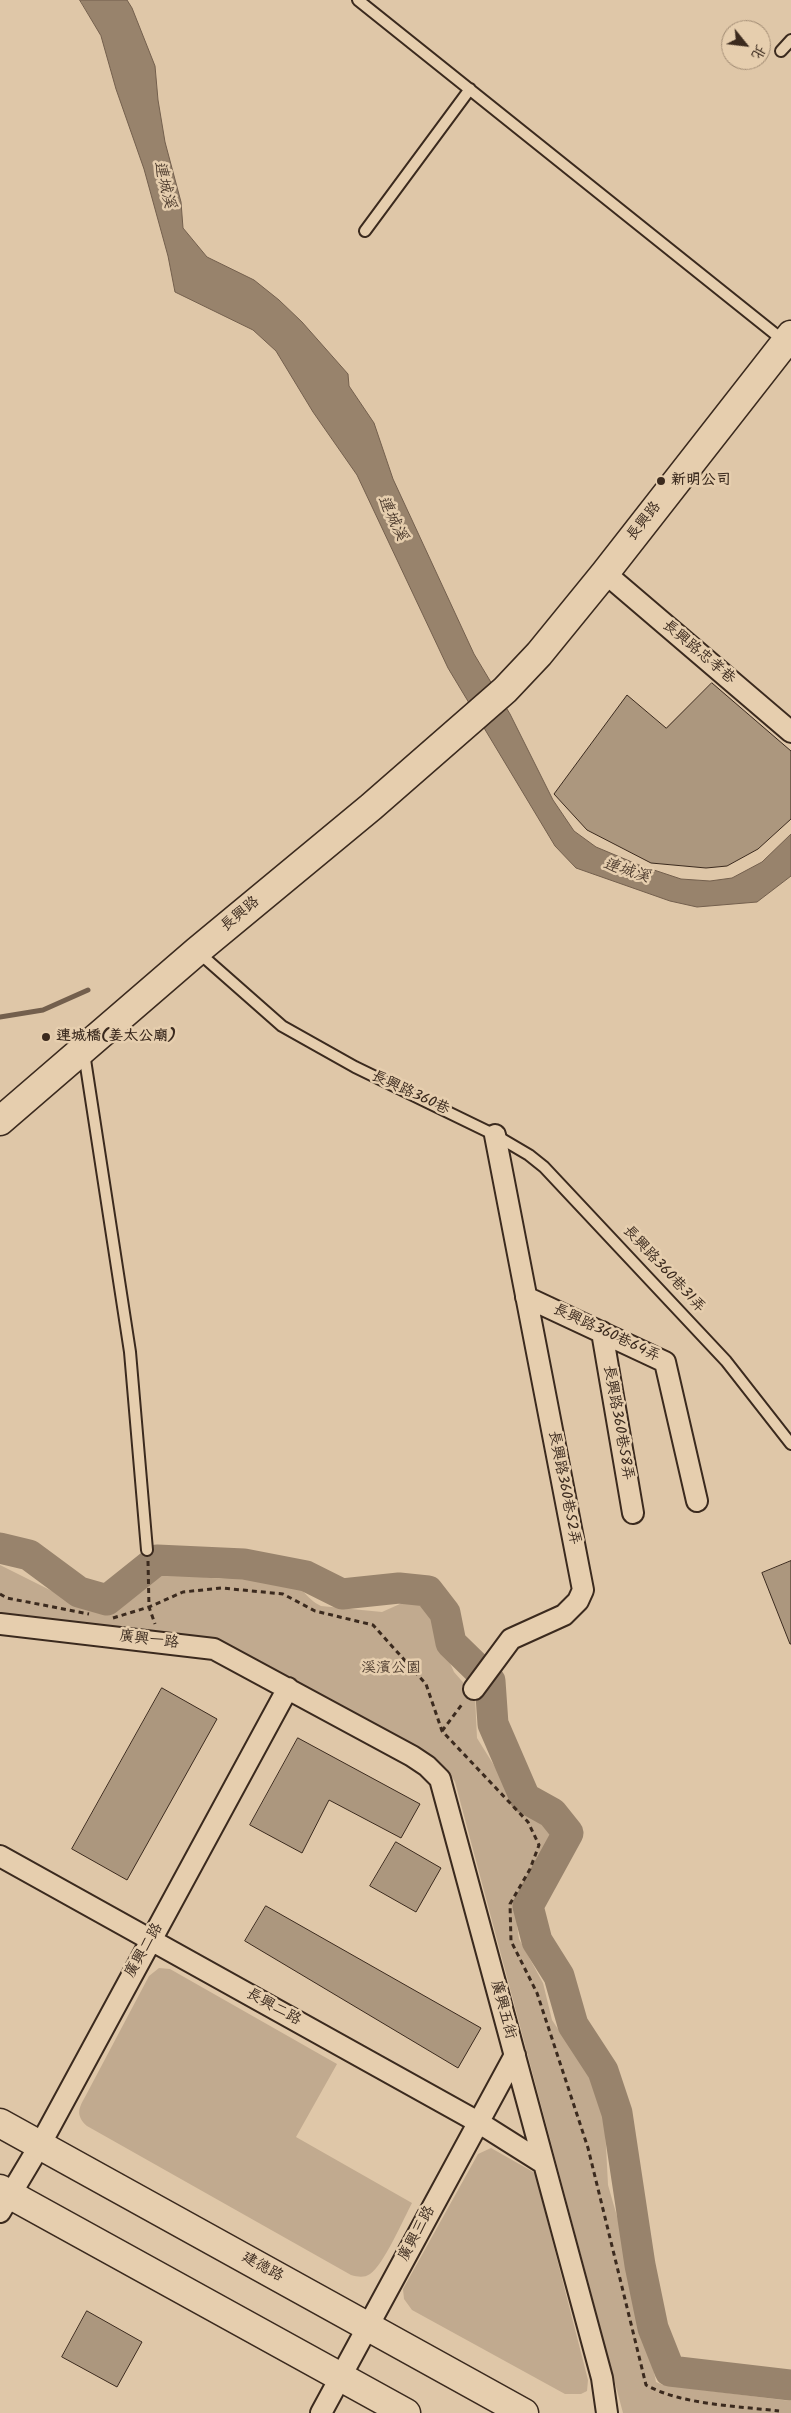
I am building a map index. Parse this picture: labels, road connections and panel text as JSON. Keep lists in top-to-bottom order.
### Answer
{
  "streets": {
    "main road": ["長興路", "建德路"],
    "street": [
      "長興路忠孝巷",
      "長興路360巷64弄",
      "長興路360巷58弄",
      "長興路360巷52弄",
      "廣興一路",
      "廣興二路",
      "長興二路",
      "廣興五街",
      "廣興三路"
    ],
    "lane": ["長興路360巷", "長興路360巷31弄"]
  },
  "crossings": [
    ["長興路", "長興路忠孝巷"],
    ["長興路", "長興路360巷"],
    ["長興路360巷", "長興路360巷31弄"],
    ["長興路360巷64弄", "長興路360巷58弄"],
    ["長興路360巷64弄", "長興路360巷52弄"],
    ["廣興一路", "廣興二路"],
    ["廣興一路", "廣興五街"],
    ["廣興二路", "長興二路"],
    ["廣興二路", "廣興五街"],
    ["廣興二路", "建德路"],
    ["長興二路", "廣興五街"],
    ["長興二路", "廣興三路"],
    ["廣興五街", "廣興三路"],
    ["廣興三路", "建德路"]
  ],
  "water": ["連城溪"],
  "parks": ["溪濱公園"],
  "places": ["新明公司", "連城橋(姜太公廟)"],
  "north": "bottom right"
}
